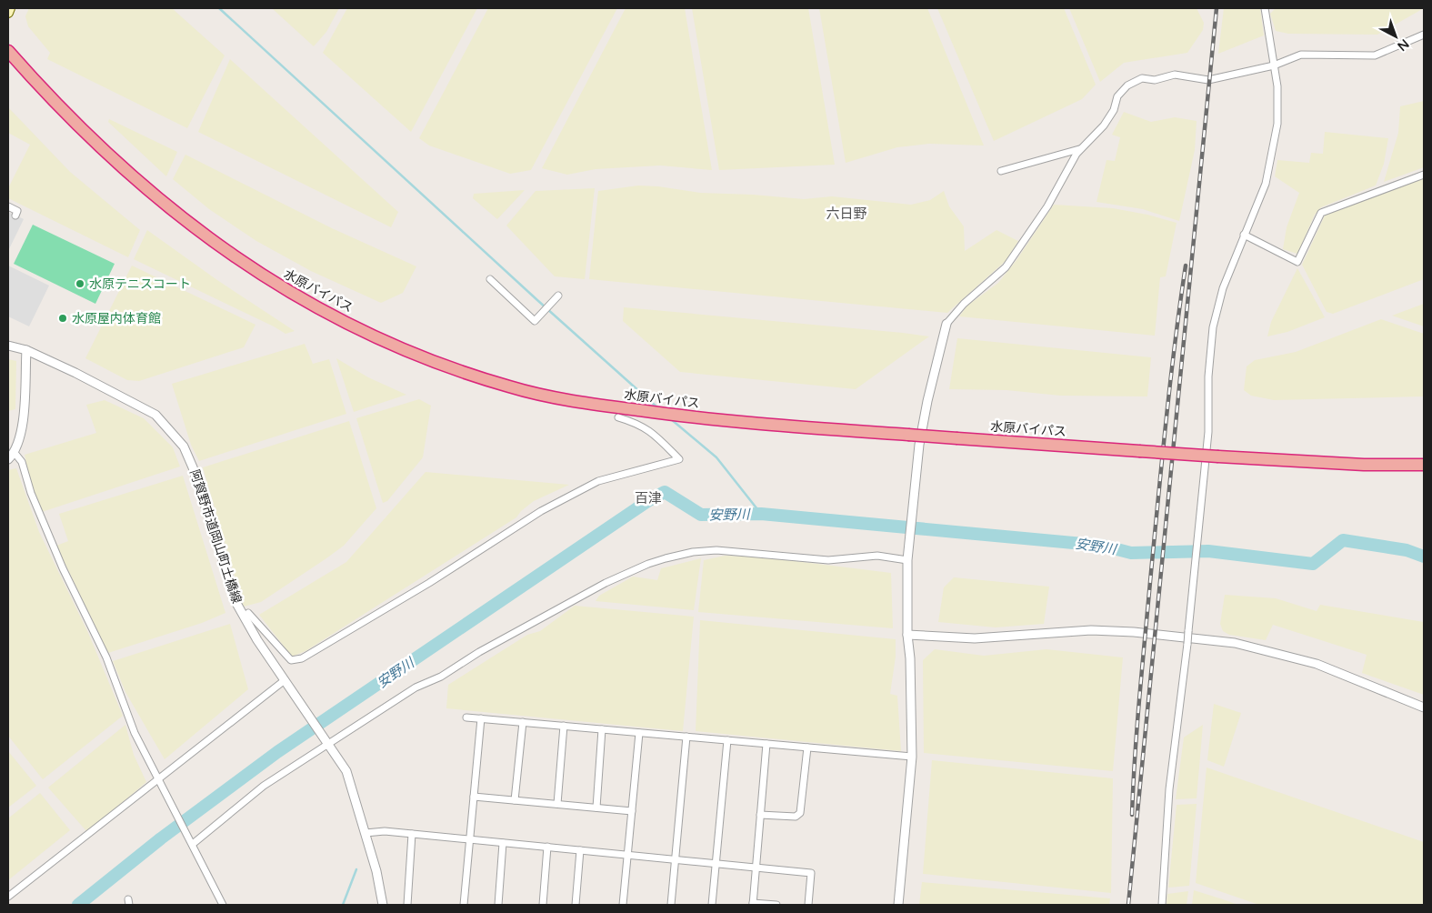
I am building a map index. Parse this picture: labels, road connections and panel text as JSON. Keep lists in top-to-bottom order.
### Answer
{
  "streets": {
    "highway": ["水原バイパス"],
    "street": ["阿賀野市道岡山町土橋線"]
  },
  "districts": ["六日野", "百津"],
  "water": ["安野川"],
  "places": ["水原テニスコート", "水原屋内体育館"],
  "north": "bottom right"
}
